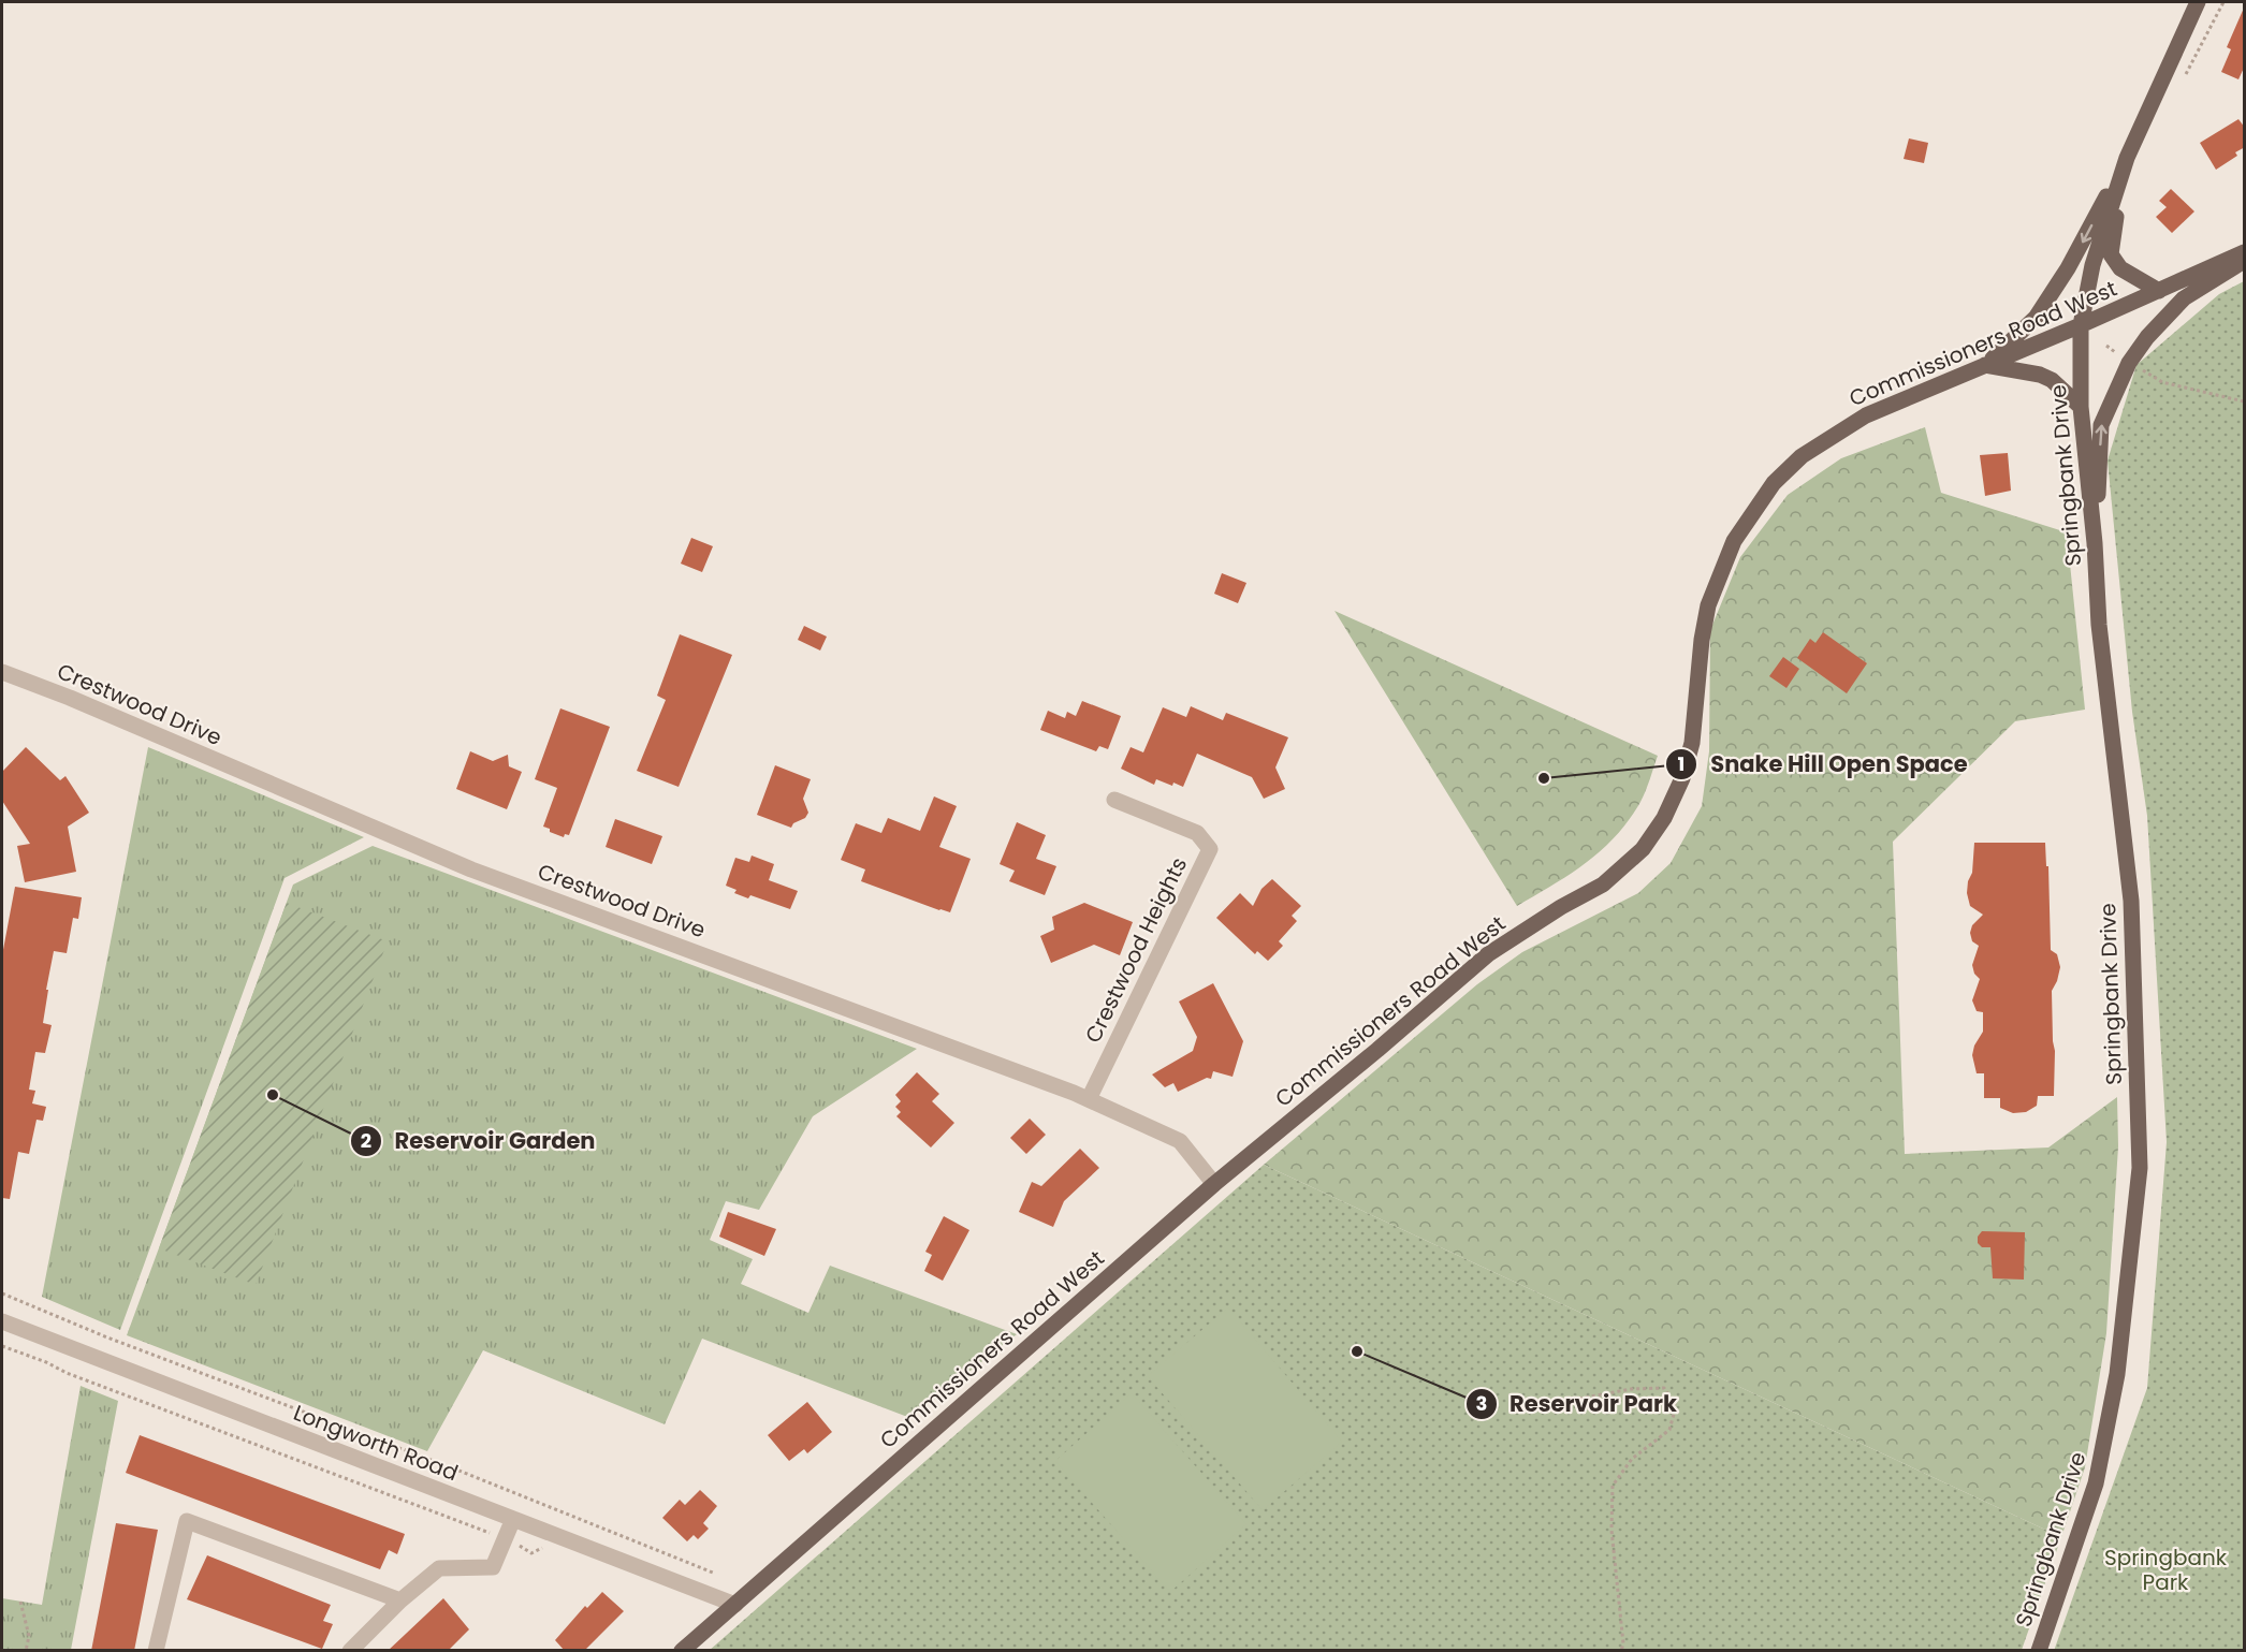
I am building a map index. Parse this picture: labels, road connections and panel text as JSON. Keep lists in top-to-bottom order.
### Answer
{
  "streets": {
    "main road": ["Commissioners Road West", "Springbank Drive"],
    "street": ["Crestwood Drive", "Crestwood Heights", "Longworth Road"]
  },
  "crossings": [
    ["Commissioners Road West", "Springbank Drive"],
    ["Commissioners Road West", "Crestwood Drive"],
    ["Commissioners Road West", "Longworth Road"],
    ["Crestwood Drive", "Crestwood Heights"]
  ],
  "parks": ["Springbank Park"],
  "places": ["Snake Hill Open Space", "Reservoir Garden", "Reservoir Park"]
}
